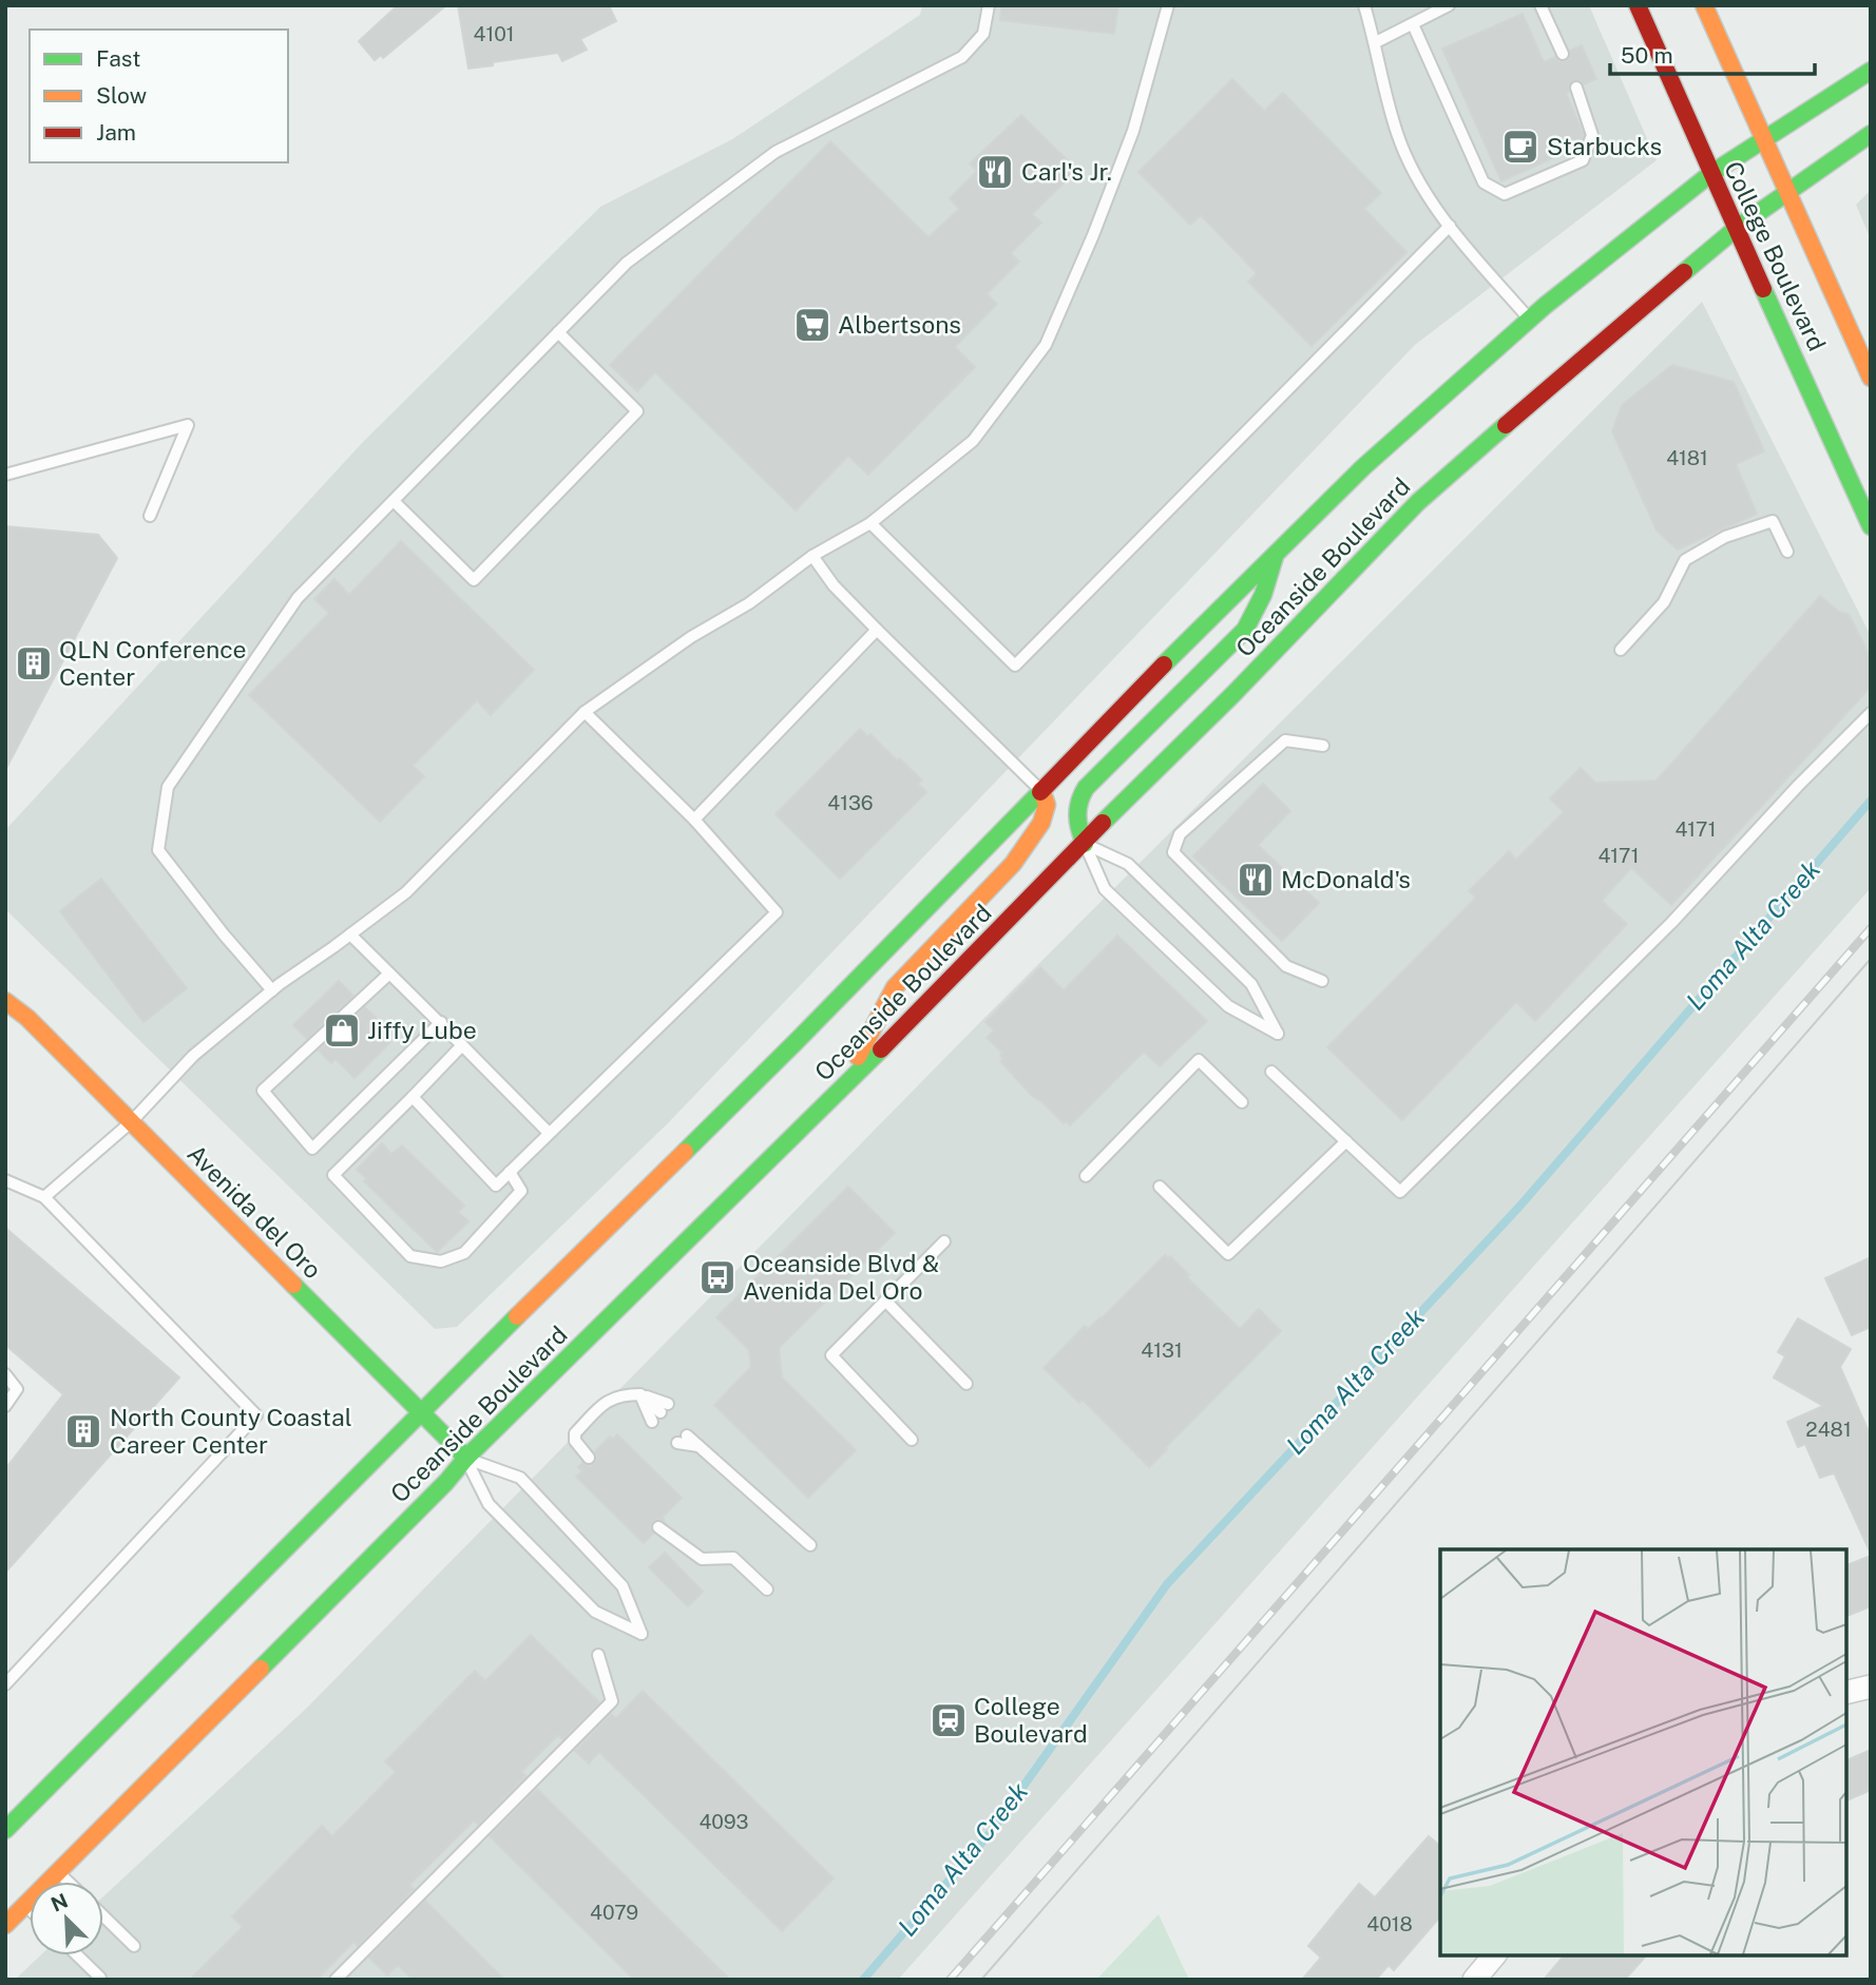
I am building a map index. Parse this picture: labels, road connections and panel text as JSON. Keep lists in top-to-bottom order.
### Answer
{
  "streets": {
    "main road": ["College Boulevard", "Oceanside Boulevard", "Avenida del Oro"]
  },
  "crossings": [
    ["College Boulevard", "Oceanside Boulevard"],
    ["Oceanside Boulevard", "Avenida del Oro"]
  ],
  "water": ["Loma Alta Creek"],
  "places": {
    "cafe": ["Starbucks"],
    "restaurant": ["Carl's Jr.", "McDonald's"],
    "supermarket": ["Albertsons"],
    "building": ["QLN Conference Center", "North County Coastal Career Center"],
    "shop": ["Jiffy Lube"],
    "bus stop": ["Oceanside Blvd & Avenida Del Oro"],
    "station": ["College Boulevard"]
  },
  "house_numbers": [
    "4101",
    "4181",
    "4136",
    "4171",
    "4171",
    "4131",
    "2481",
    "4093",
    "4079",
    "4018"
  ],
  "legend": ["Fast", "Slow", "Jam"],
  "scale_bar": "50 m",
  "north": "top left"
}
